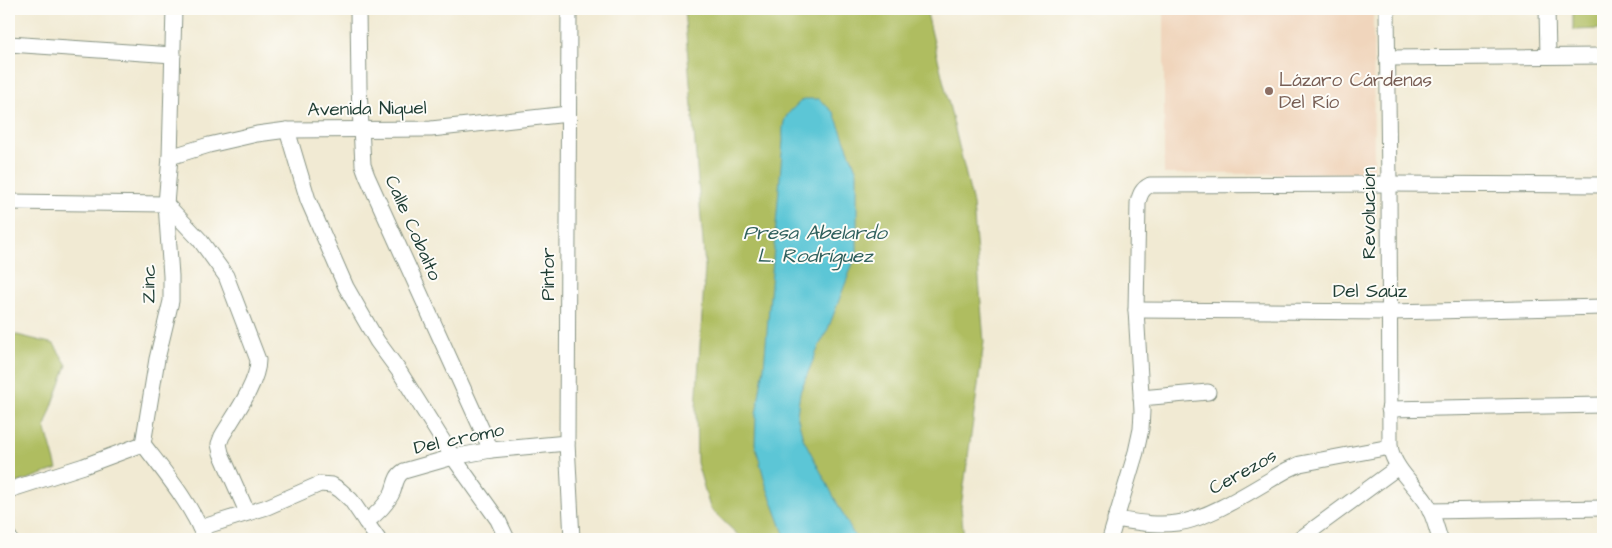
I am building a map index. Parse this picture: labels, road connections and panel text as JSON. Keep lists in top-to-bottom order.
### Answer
{
  "streets": {
    "street": [
      "Avenida Niquel",
      "Revolucion",
      "Calle Cobalto",
      "Pintor",
      "Zinc",
      "Del Saúz",
      "Del cromo",
      "Cerezos"
    ]
  },
  "crossings": [
    ["Avenida Niquel", "Calle Cobalto"],
    ["Avenida Niquel", "Pintor"],
    ["Avenida Niquel", "Zinc"],
    ["Revolucion", "Del Saúz"],
    ["Revolucion", "Cerezos"],
    ["Calle Cobalto", "Del cromo"],
    ["Pintor", "Del cromo"]
  ],
  "water": ["Presa Abelardo L. Rodríguez"],
  "places": ["Lázaro Cárdenas Del Río"]
}
